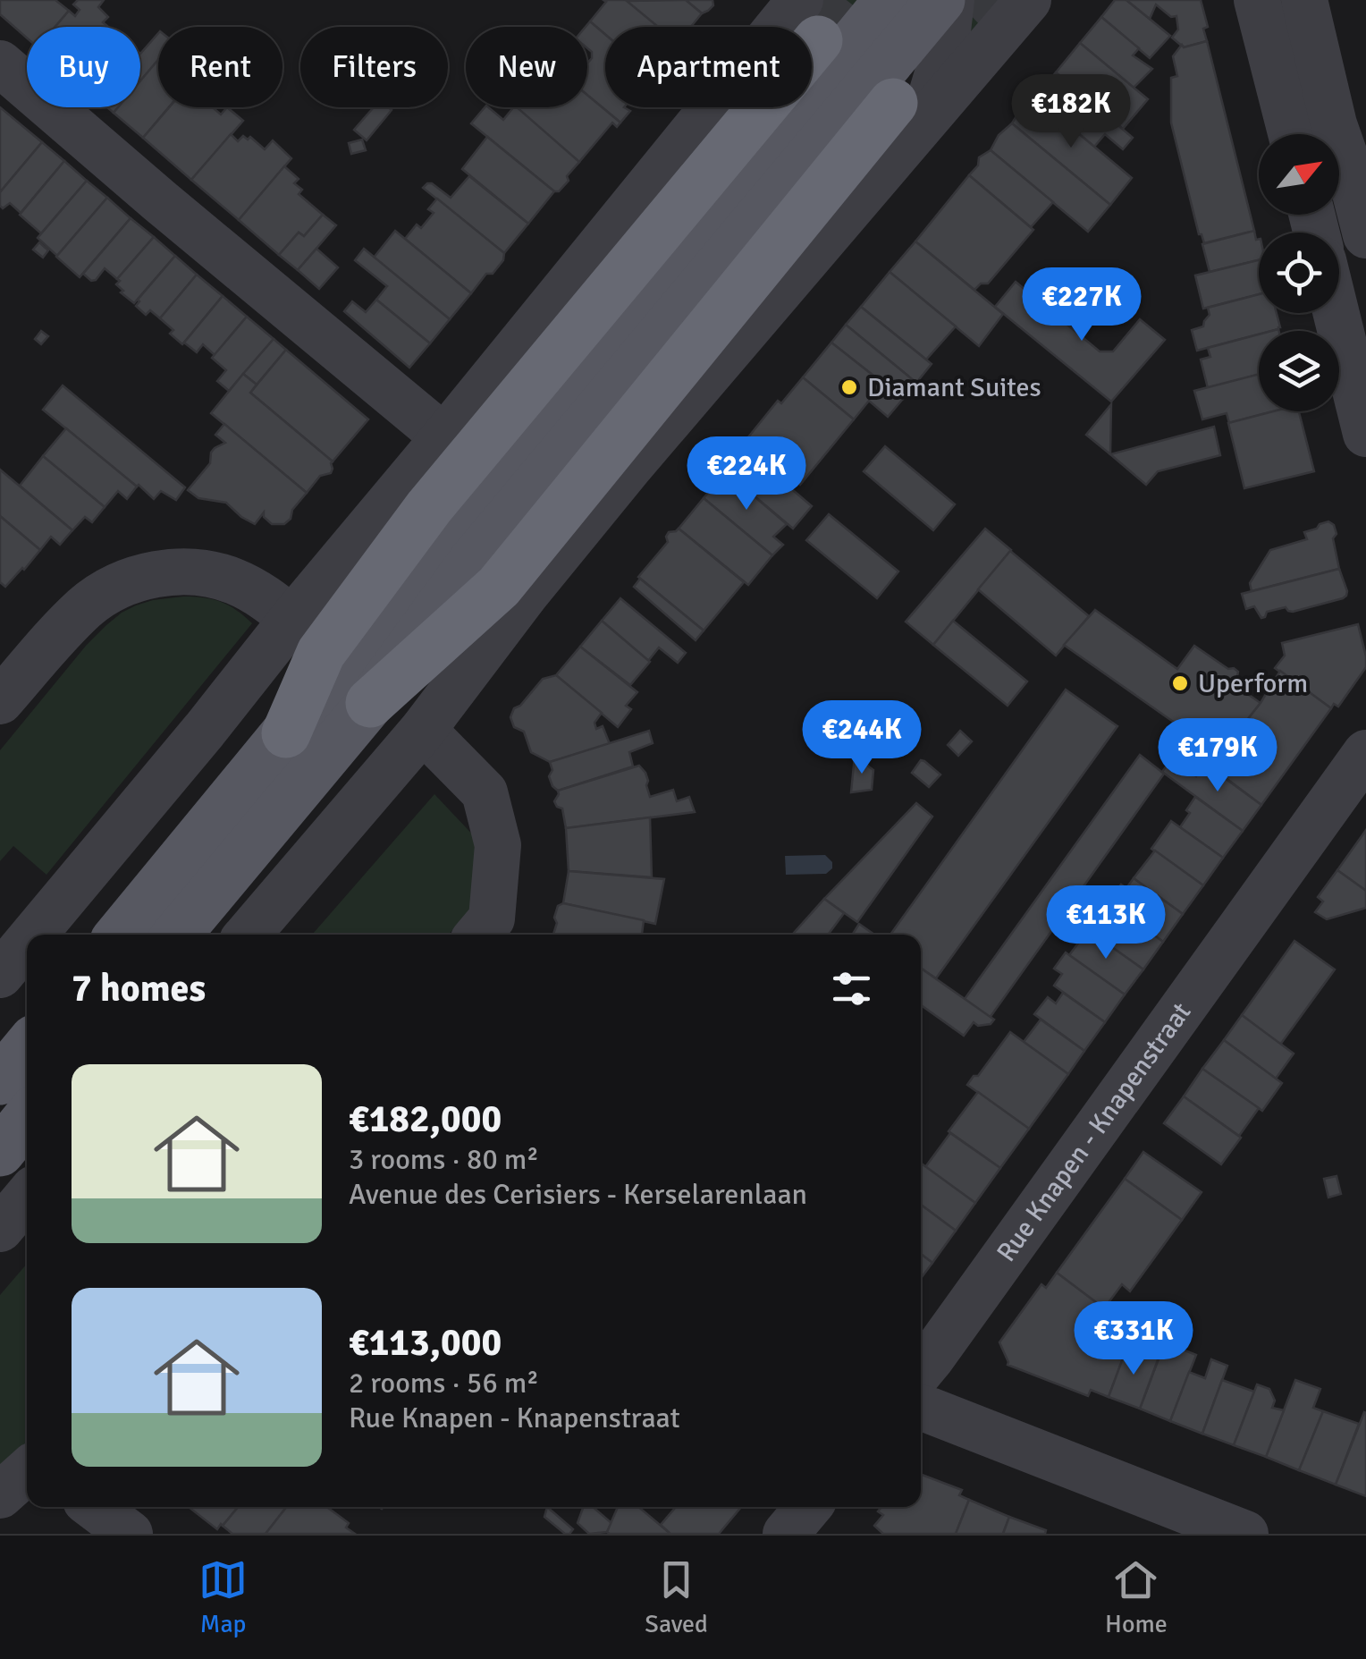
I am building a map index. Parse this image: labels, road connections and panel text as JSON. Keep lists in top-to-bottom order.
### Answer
{
  "streets": {
    "street": ["Rue Knapen - Knapenstraat"]
  },
  "places": ["Diamant Suites", "Uperform"],
  "north": "top right",
  "page": {
    "chip": [
      "Buy",
      "Rent",
      "Filters",
      "New",
      "Apartment"
    ],
    "price": [
      "€182K",
      "€227K",
      "€224K",
      "€244K",
      "€179K",
      "€113K",
      "€331K"
    ],
    "heading": "7 homes",
    "list": [
      {
        "name": "€182,000",
        "note": "3 rooms · 80 m² · Avenue des Cerisiers - Kerselarenlaan"
      },
      {
        "name": "€113,000",
        "note": "2 rooms · 56 m² · Rue Knapen - Knapenstraat"
      }
    ],
    "tabs": ["Map", "Saved", "Home"]
  }
}
